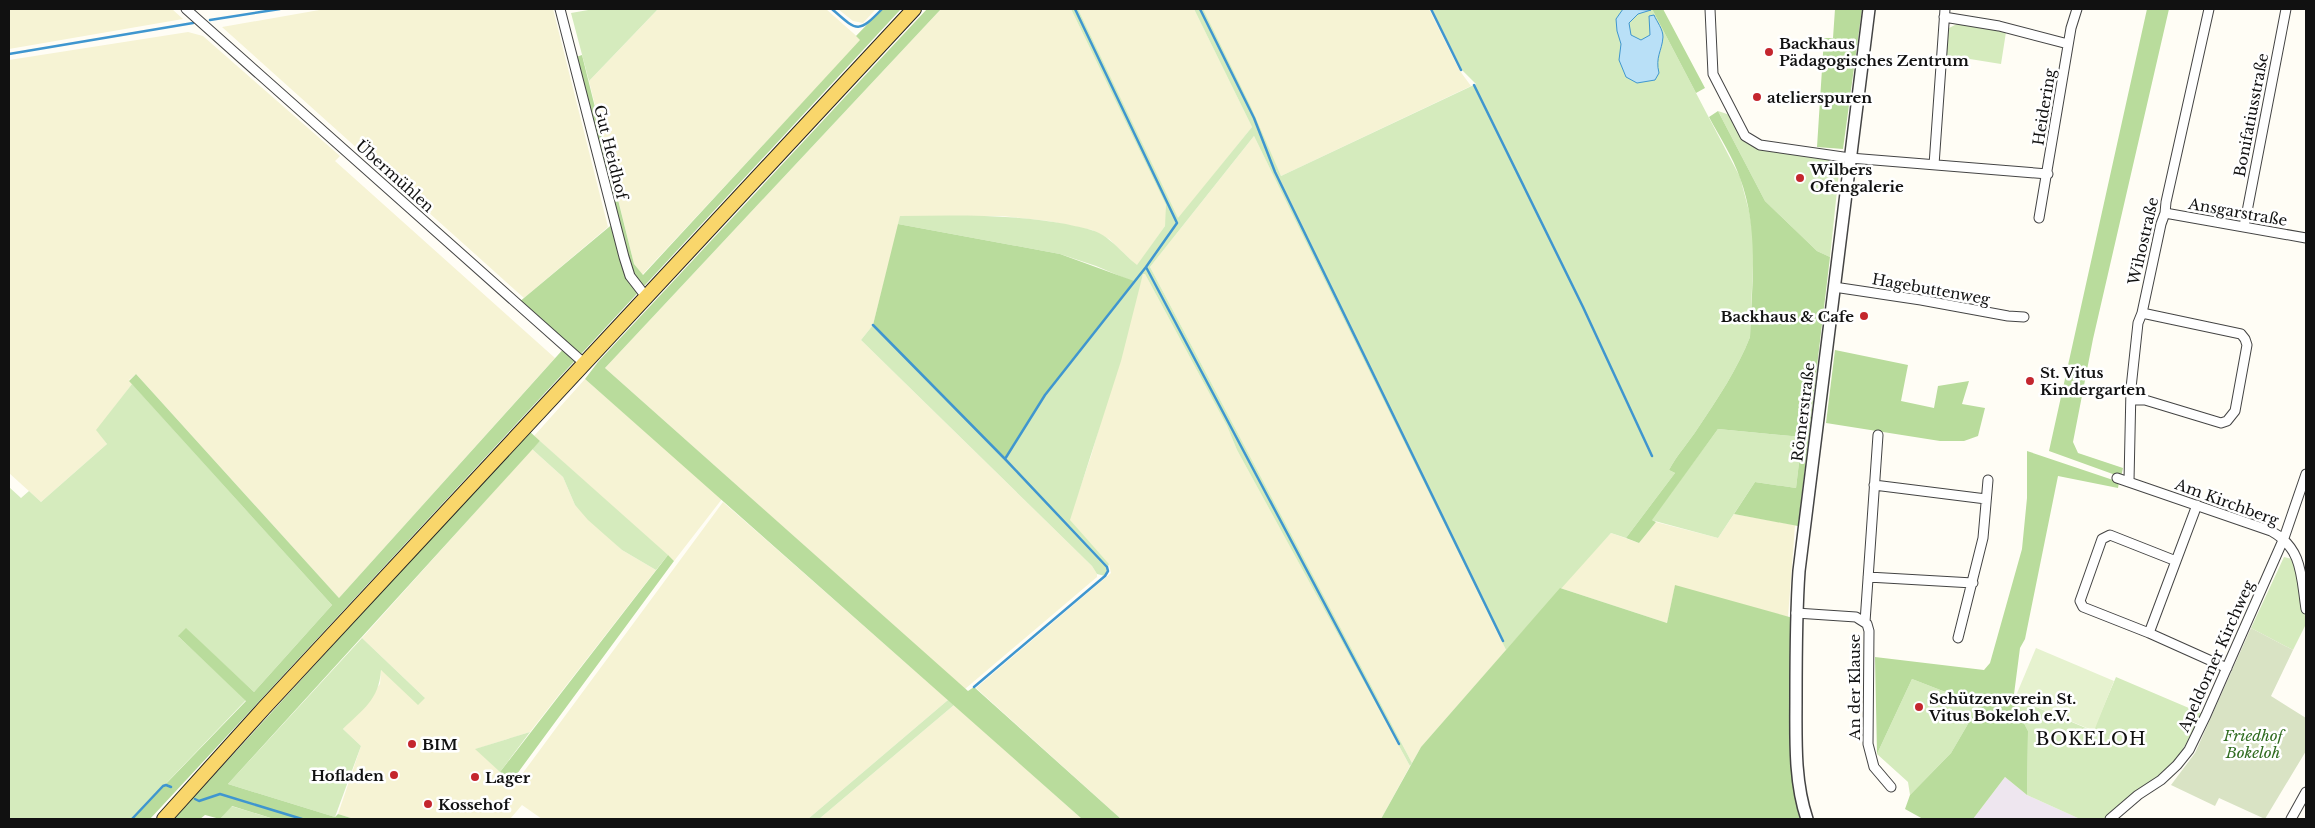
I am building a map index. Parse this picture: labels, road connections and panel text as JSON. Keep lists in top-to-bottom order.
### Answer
{
  "streets": {
    "street": [
      "Heidering",
      "Bonifatiusstraße",
      "Gut Heidhof",
      "Übermühlen",
      "Ansgarstraße",
      "Wihostraße",
      "Hagebuttenweg",
      "Römerstraße",
      "Am Kirchberg",
      "Apeldorner Kirchweg",
      "An der Klause"
    ]
  },
  "crossings": [
    ["Bonifatiusstraße", "Ansgarstraße"],
    ["Ansgarstraße", "Wihostraße"],
    ["Wihostraße", "Am Kirchberg"],
    ["Hagebuttenweg", "Römerstraße"],
    ["Römerstraße", "An der Klause"],
    ["Am Kirchberg", "Apeldorner Kirchweg"]
  ],
  "districts": ["BOKELOH"],
  "parks": ["Friedhof Bokeloh"],
  "places": [
    "Backhaus Pädagogisches Zentrum",
    "atelierspuren",
    "Wilbers Ofengalerie",
    "Backhaus & Cafe",
    "St. Vitus Kindergarten",
    "Schützenverein St. Vitus Bokeloh e.V.",
    "BIM",
    "Hofladen",
    "Lager",
    "Kossehof"
  ]
}
